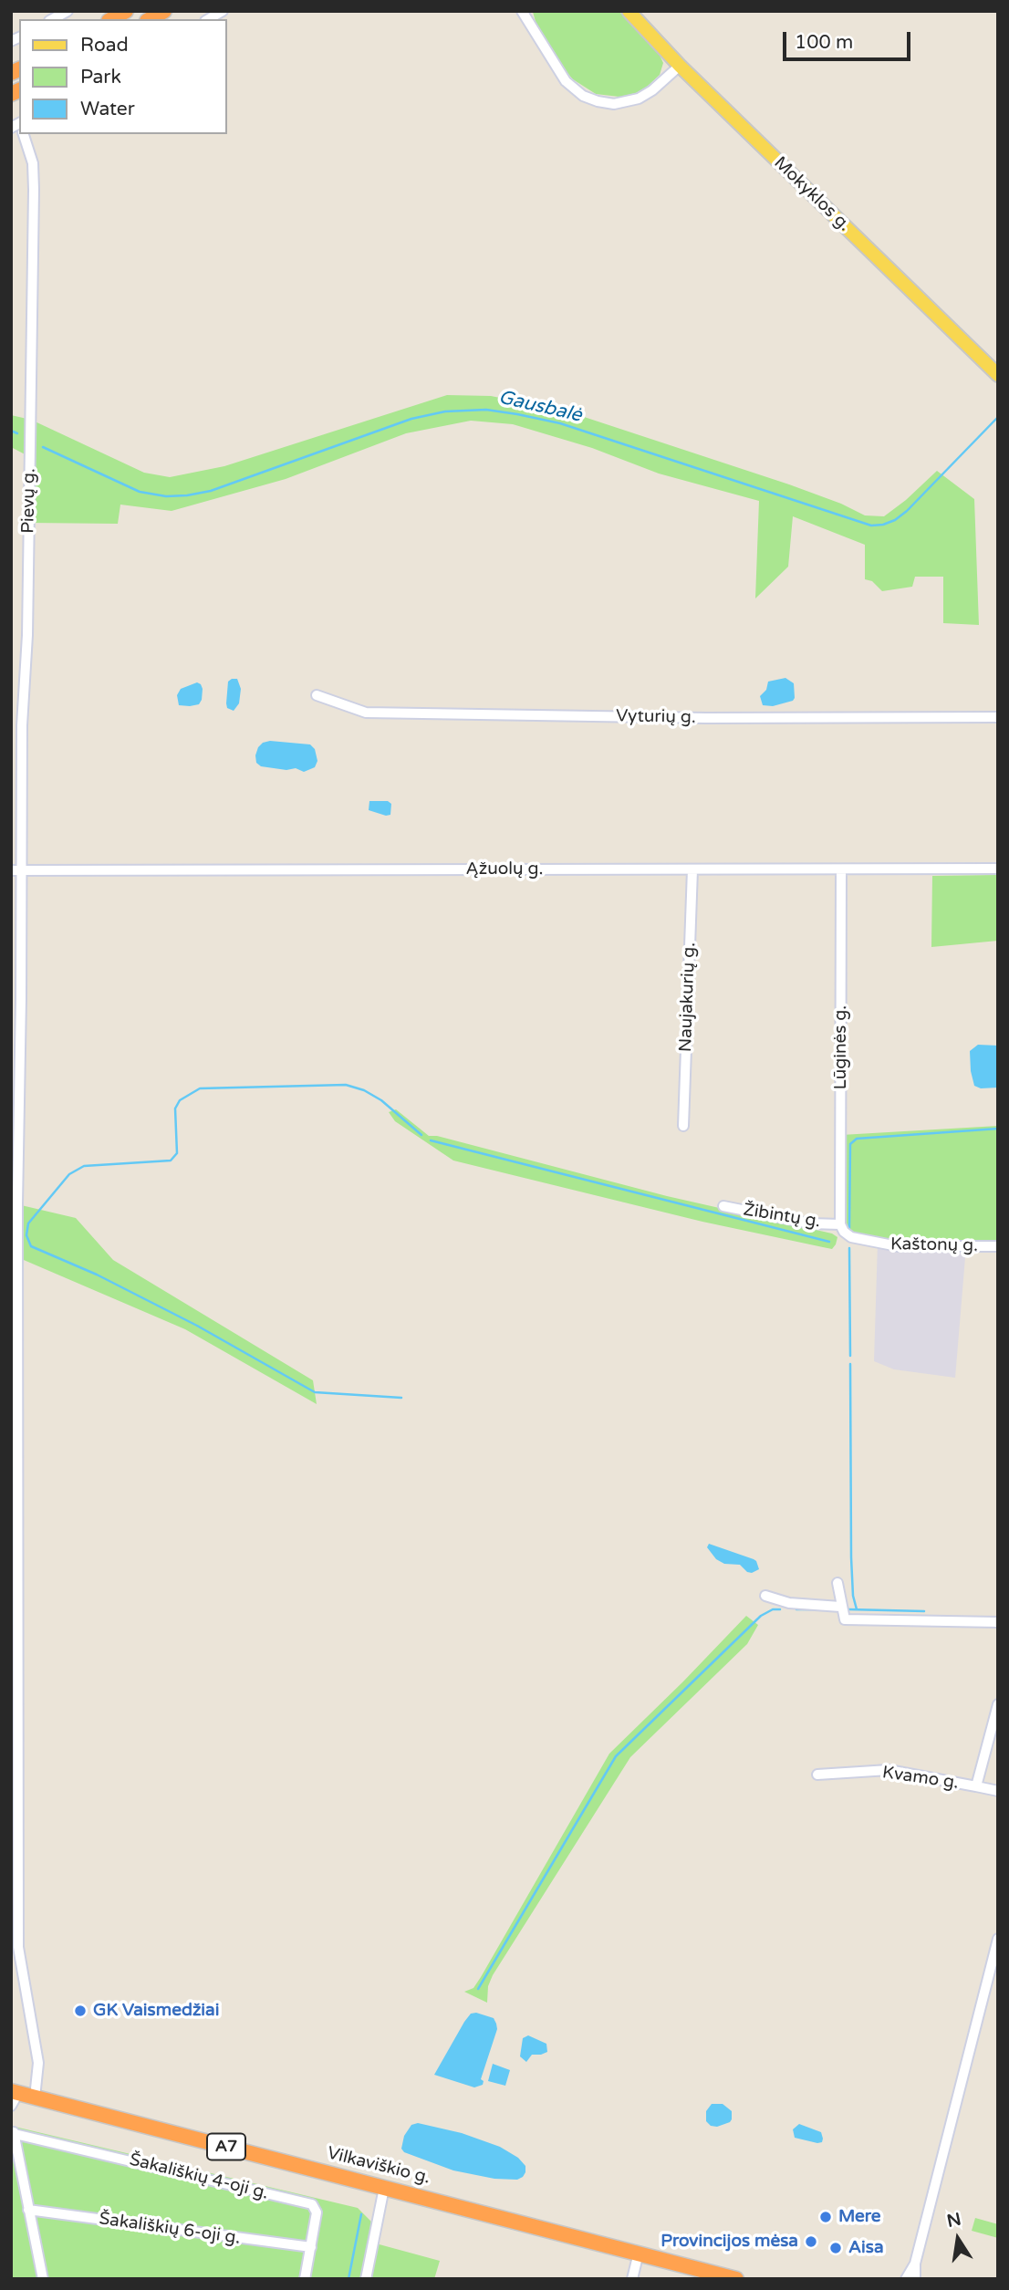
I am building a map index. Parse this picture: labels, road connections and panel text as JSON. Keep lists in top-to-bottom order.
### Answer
{
  "streets": {
    "highway": ["A7", "Vilkaviškio g."],
    "main road": ["Mokyklos g."],
    "street": [
      "Pievų g.",
      "Vyturių g.",
      "Ąžuolų g.",
      "Naujakurių g.",
      "Lūginės g.",
      "Žibintų g.",
      "Kaštonų g.",
      "Kvamo g.",
      "Šakališkių 4-oji g.",
      "Šakališkių 6-oji g."
    ]
  },
  "crossings": [
    ["Pievų g.", "Ąžuolų g."],
    ["Pievų g.", "Vilkaviškio g."],
    ["Ąžuolų g.", "Naujakurių g."],
    ["Ąžuolų g.", "Lūginės g."],
    ["Lūginės g.", "Žibintų g."],
    ["Lūginės g.", "Kaštonų g."],
    ["Žibintų g.", "Kaštonų g."],
    ["Šakališkių 4-oji g.", "Šakališkių 6-oji g."]
  ],
  "water": ["Gausbalė"],
  "places": [
    "GK Vaismedžiai",
    "Mere",
    "Provincijos mėsa",
    "Aisa"
  ],
  "legend": ["Road", "Park", "Water"],
  "scale_bar": "100 m",
  "north": "top"
}
